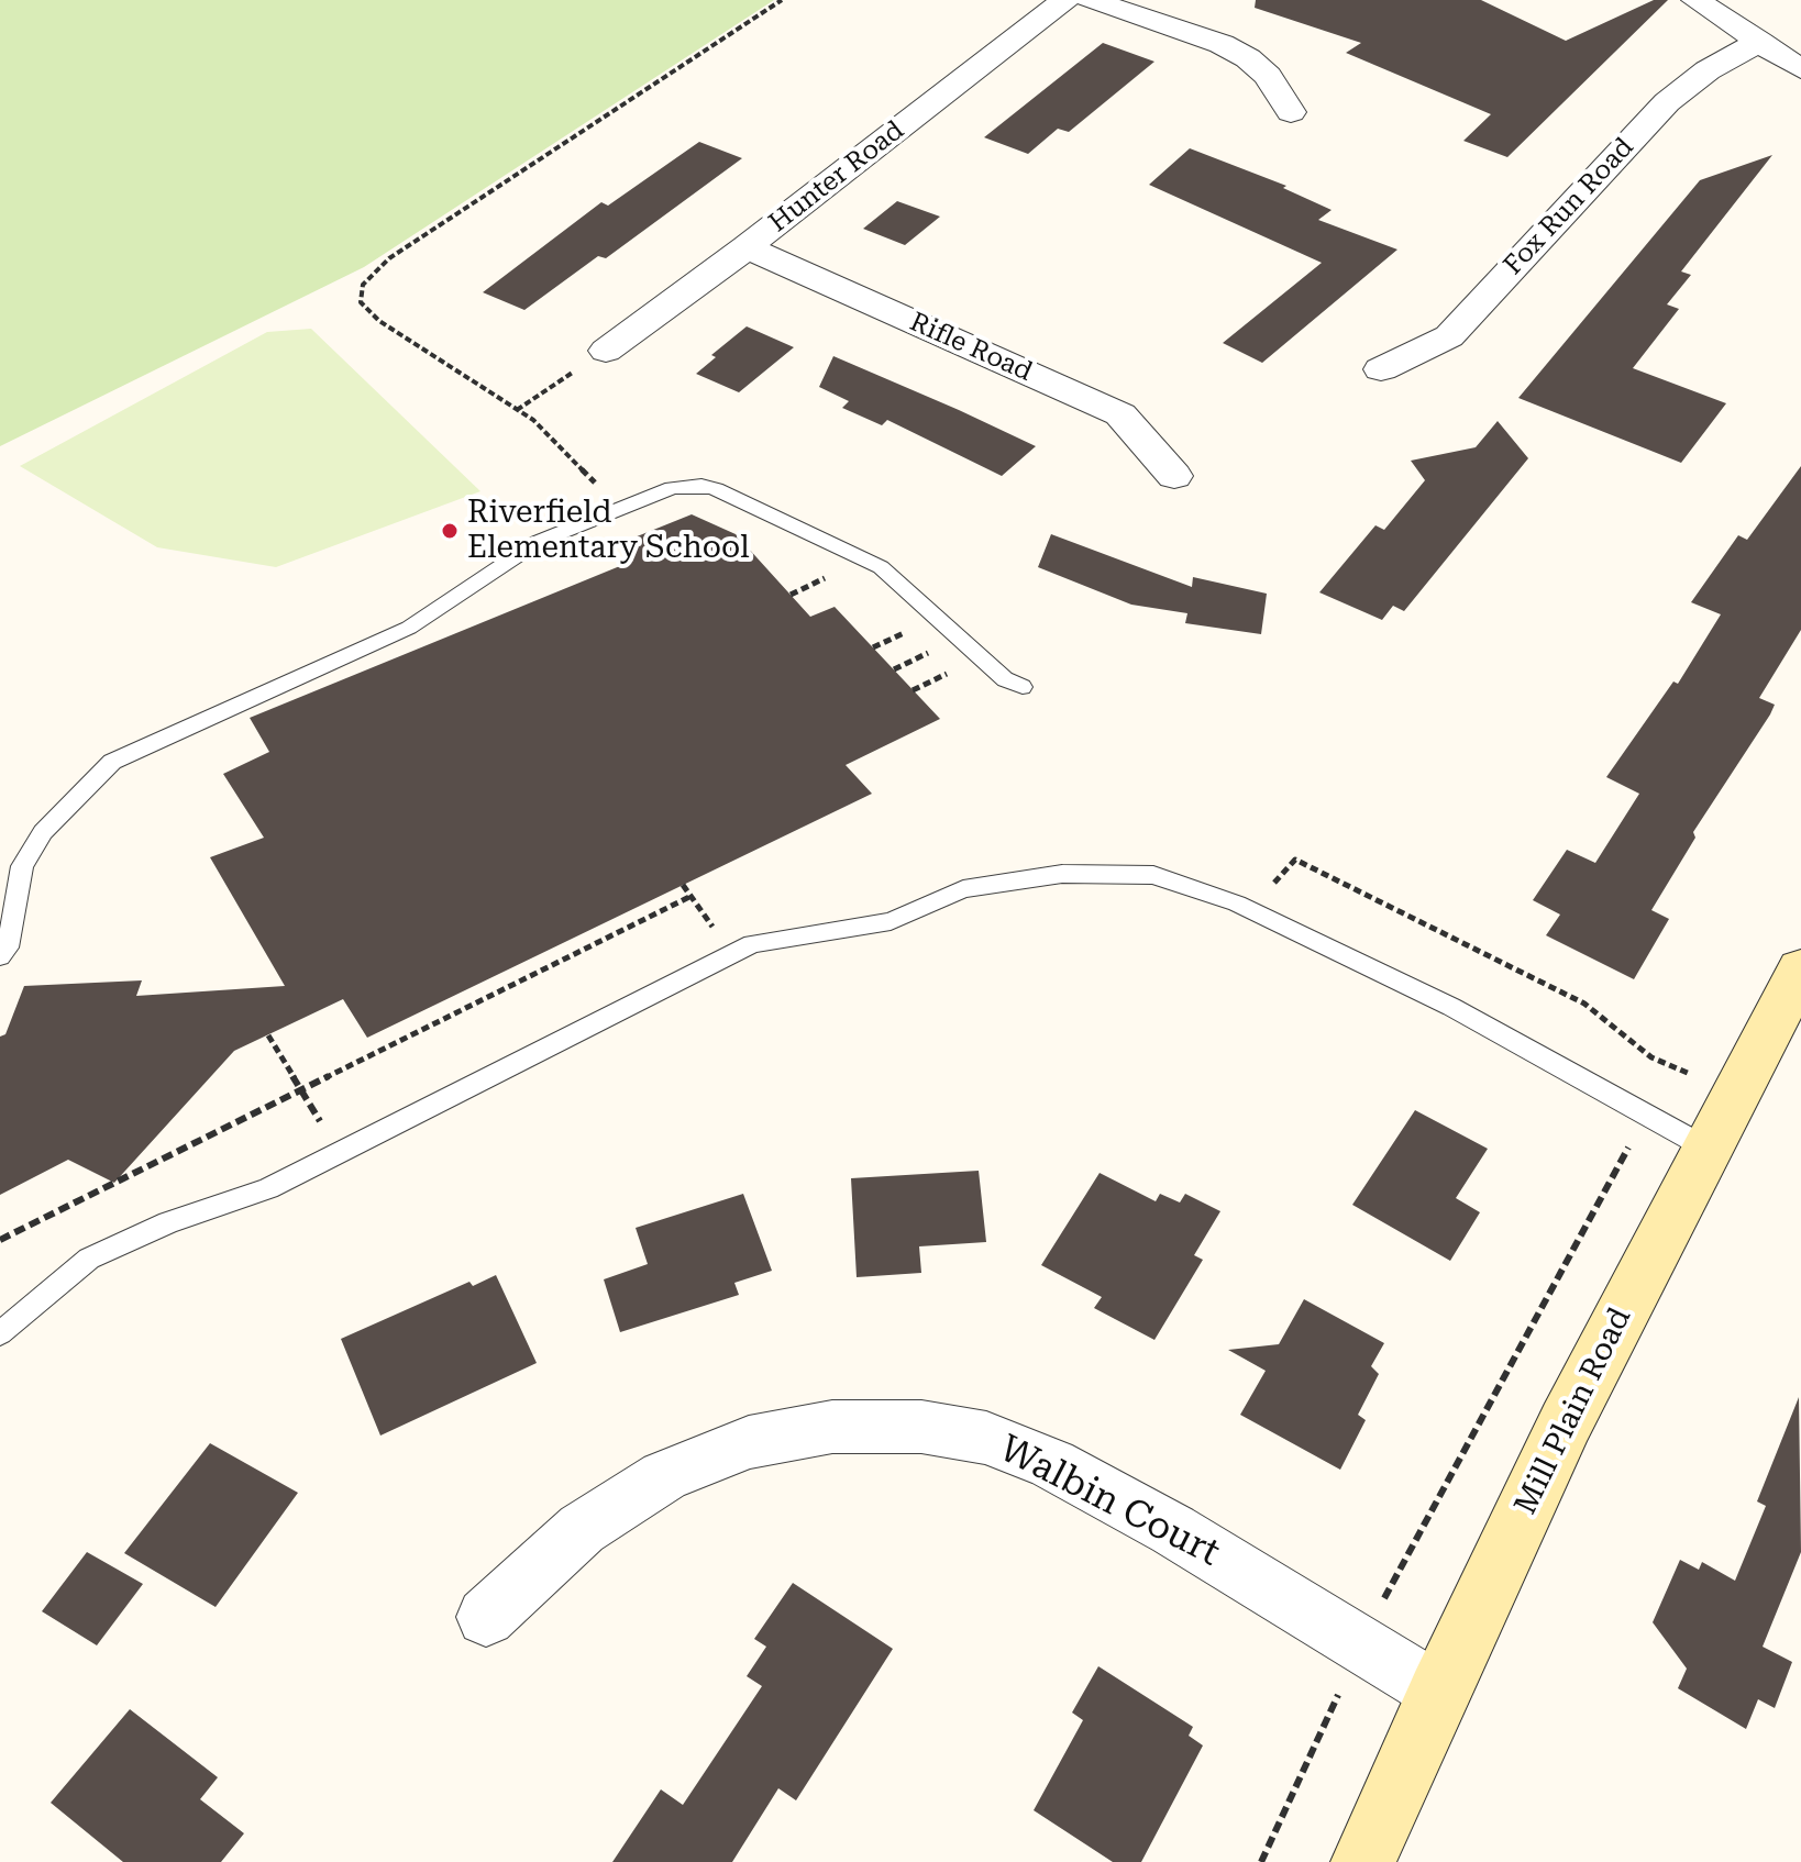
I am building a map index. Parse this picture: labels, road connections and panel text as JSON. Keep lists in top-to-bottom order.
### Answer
{
  "streets": {
    "main road": ["Mill Plain Road"],
    "street": [
      "Hunter Road",
      "Fox Run Road",
      "Rifle Road",
      "Walbin Court"
    ]
  },
  "crossings": [
    ["Hunter Road", "Rifle Road"],
    ["Mill Plain Road", "Walbin Court"]
  ],
  "places": ["Riverfield Elementary School"]
}
